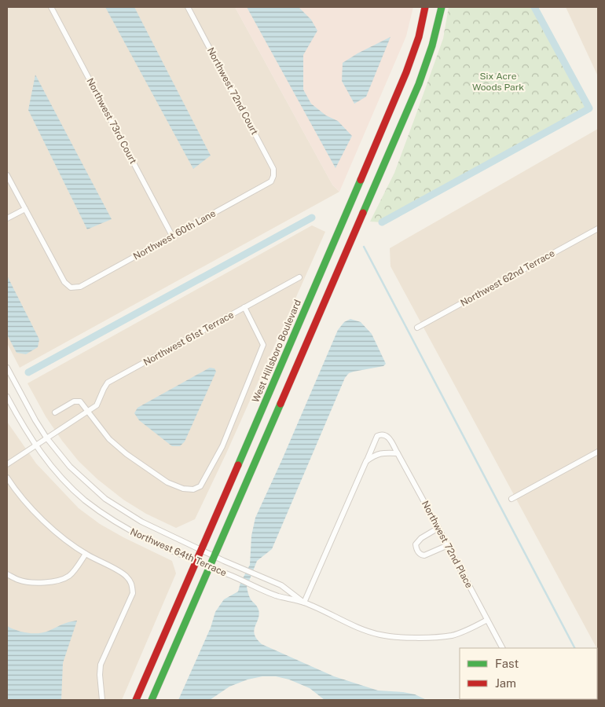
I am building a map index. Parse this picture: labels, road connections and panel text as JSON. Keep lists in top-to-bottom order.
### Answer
{
  "streets": {
    "street": [
      "Northwest 72nd Court",
      "Northwest 73rd Court",
      "Northwest 60th Lane",
      "Northwest 62nd Terrace",
      "Northwest 61st Terrace",
      "West Hillsboro Boulevard",
      "Northwest 72nd Place",
      "Northwest 64th Terrace"
    ]
  },
  "crossings": [
    ["Northwest 72nd Court", "Northwest 60th Lane"],
    ["Northwest 73rd Court", "Northwest 60th Lane"],
    ["Northwest 61st Terrace", "Northwest 64th Terrace"],
    ["West Hillsboro Boulevard", "Northwest 64th Terrace"],
    ["Northwest 72nd Place", "Northwest 64th Terrace"]
  ],
  "parks": ["Six Acre Woods Park"],
  "legend": ["Fast", "Jam"]
}
